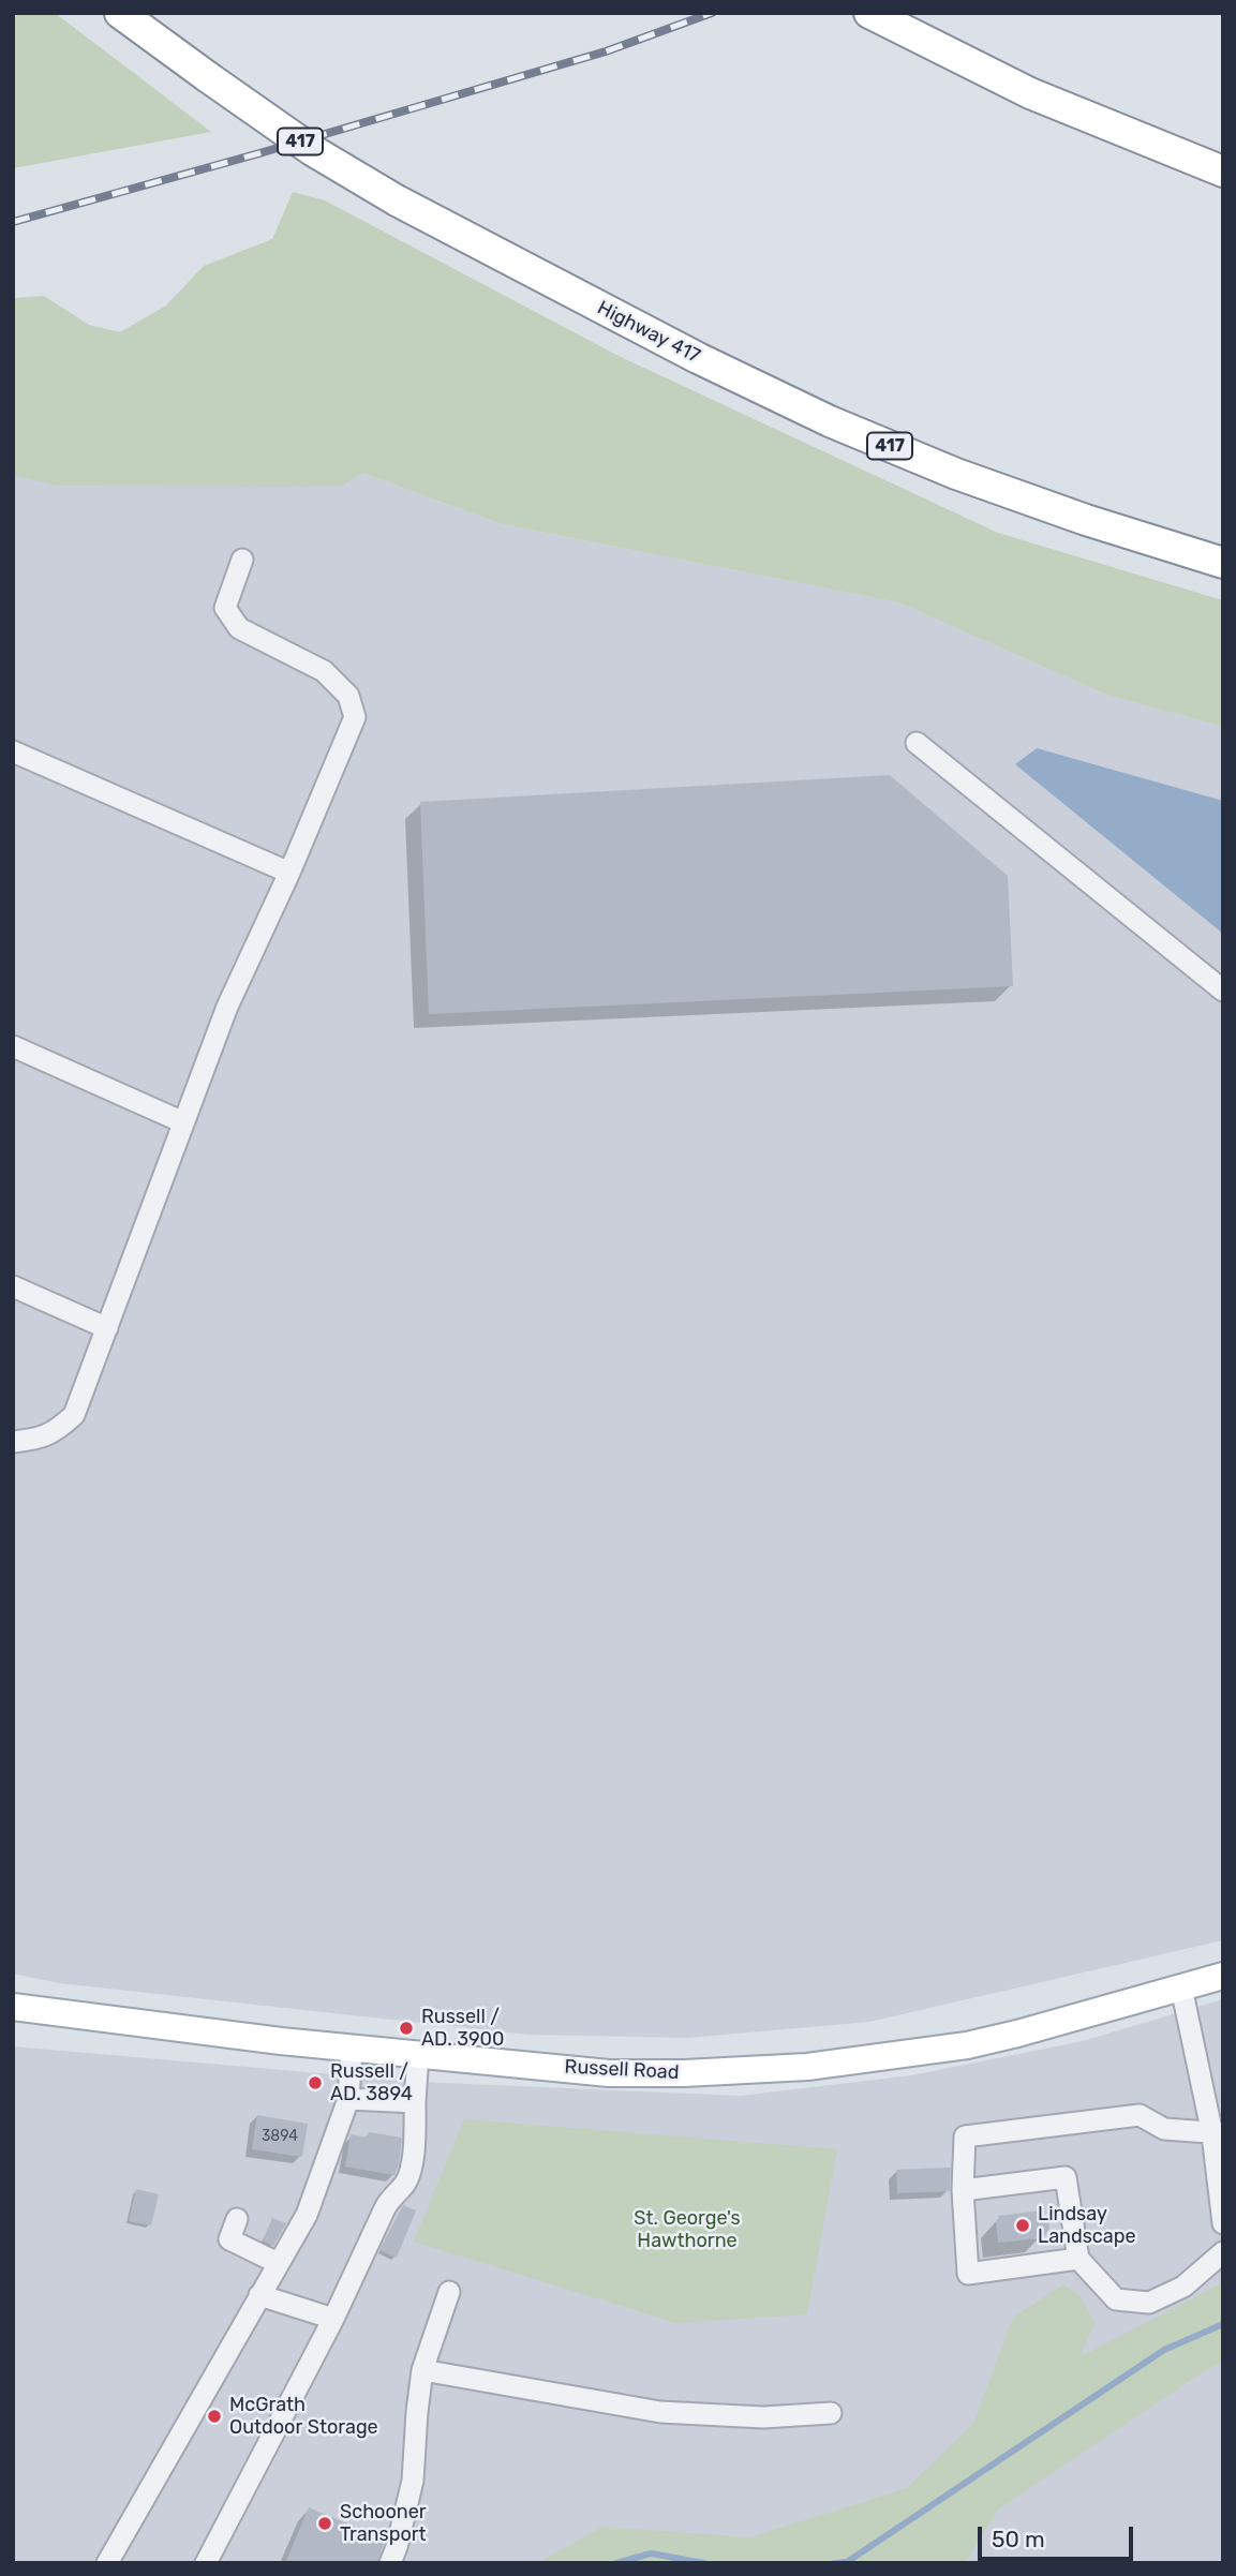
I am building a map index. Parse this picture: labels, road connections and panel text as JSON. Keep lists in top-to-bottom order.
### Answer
{
  "streets": {
    "highway": ["417", "Highway 417"],
    "main road": ["Russell Road"]
  },
  "parks": ["St. George's Hawthorne"],
  "places": [
    "Russell / AD. 3900",
    "Russell / AD. 3894",
    "Lindsay Landscape",
    "McGrath Outdoor Storage",
    "Schooner Transport"
  ],
  "house_numbers": ["3894"],
  "scale_bar": "50 m"
}
